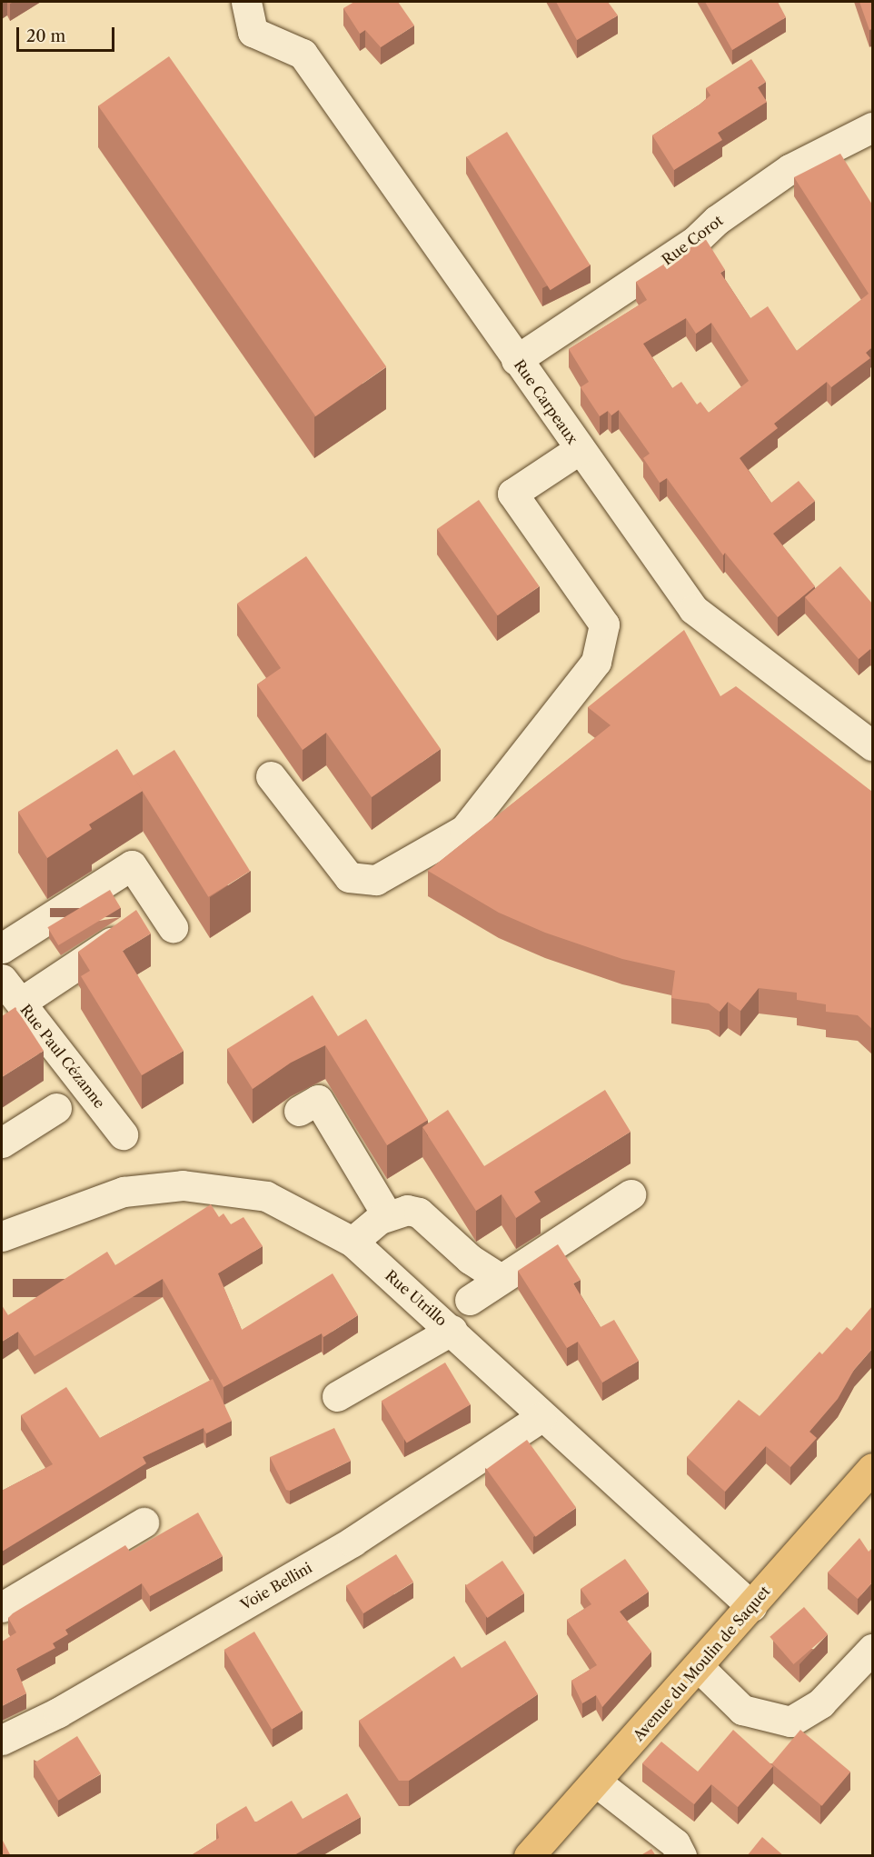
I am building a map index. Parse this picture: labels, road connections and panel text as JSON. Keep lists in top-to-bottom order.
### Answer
{
  "streets": {
    "main road": ["Avenue du Moulin de Saquet"],
    "street": [
      "Rue Corot",
      "Rue Carpeaux",
      "Rue Paul Cézanne",
      "Rue Utrillo",
      "Voie Bellini"
    ]
  },
  "crossings": [
    ["Rue Corot", "Rue Carpeaux"],
    ["Rue Utrillo", "Voie Bellini"],
    ["Rue Utrillo", "Avenue du Moulin de Saquet"]
  ],
  "scale_bar": "20 m"
}
